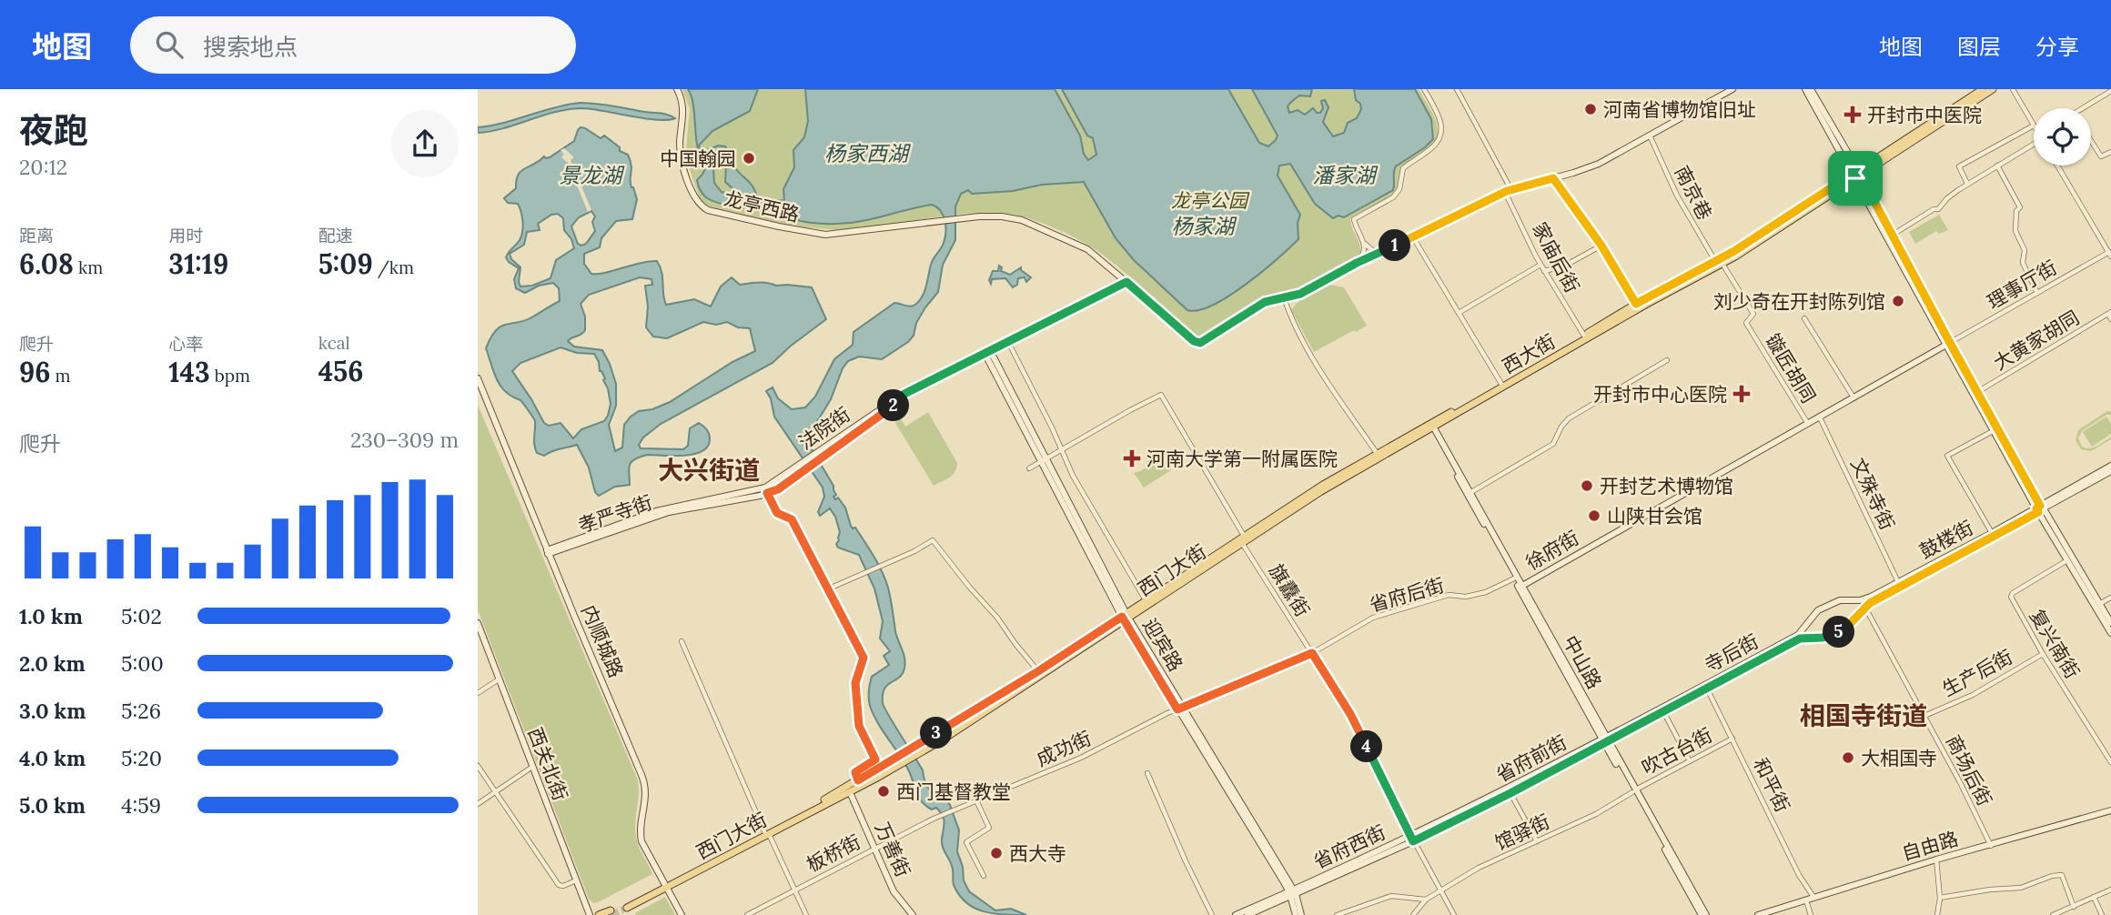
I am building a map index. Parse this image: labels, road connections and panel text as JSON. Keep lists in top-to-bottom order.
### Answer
{
  "streets": {
    "main road": ["西大街", "西门大街"],
    "street": [
      "南京巷",
      "龙亭西路",
      "家庙后街",
      "理事厅街",
      "大黄家胡同",
      "镟匠胡同",
      "法院街",
      "文殊寺街",
      "孝严寺街",
      "鼓楼街",
      "徐府街",
      "旗纛街",
      "省府后街",
      "内顺城路",
      "复兴南街",
      "迎宾路",
      "寺后街",
      "中山路",
      "生产后街",
      "成功街",
      "吹古台街",
      "省府前街",
      "西关北街",
      "商场后街",
      "和平街",
      "馆驿街",
      "自由路",
      "省府西街",
      "万善街",
      "板桥街"
    ]
  },
  "crossings": [
    ["南京巷", "镟匠胡同"],
    ["龙亭西路", "法院街"],
    ["家庙后街", "西大街"],
    ["理事厅街", "徐府街"],
    ["西大街", "西门大街"],
    ["西大街", "中山路"],
    ["镟匠胡同", "徐府街"],
    ["法院街", "孝严寺街"],
    ["法院街", "迎宾路"],
    ["文殊寺街", "鼓楼街"],
    ["文殊寺街", "徐府街"],
    ["孝严寺街", "内顺城路"],
    ["鼓楼街", "寺后街"],
    ["鼓楼街", "商场后街"],
    ["徐府街", "中山路"],
    ["西门大街", "旗纛街"],
    ["西门大街", "内顺城路"],
    ["西门大街", "迎宾路"],
    ["西门大街", "中山路"],
    ["西门大街", "万善街"],
    ["旗纛街", "省府后街"],
    ["旗纛街", "馆驿街"],
    ["旗纛街", "省府西街"],
    ["省府后街", "迎宾路"],
    ["省府后街", "中山路"],
    ["省府后街", "成功街"],
    ["复兴南街", "生产后街"],
    ["迎宾路", "成功街"],
    ["迎宾路", "省府西街"],
    ["寺后街", "中山路"],
    ["寺后街", "省府前街"],
    ["寺后街", "商场后街"],
    ["寺后街", "和平街"],
    ["中山路", "吹古台街"],
    ["中山路", "省府前街"],
    ["中山路", "馆驿街"],
    ["生产后街", "商场后街"],
    ["成功街", "板桥街"],
    ["吹古台街", "和平街"],
    ["吹古台街", "馆驿街"],
    ["省府前街", "省府西街"],
    ["商场后街", "自由路"],
    ["和平街", "自由路"],
    ["万善街", "板桥街"]
  ],
  "districts": ["大兴街道", "相国寺街道"],
  "water": [
    "杨家西湖",
    "景龙湖",
    "潘家湖",
    "杨家湖"
  ],
  "parks": ["龙亭公园"],
  "places": {
    "other": [
      "河南省博物馆旧址",
      "中国翰园",
      "刘少奇在开封陈列馆",
      "开封艺术博物馆",
      "山陕甘会馆",
      "大相国寺",
      "西门基督教堂",
      "西大寺"
    ],
    "health": ["开封市中医院", "开封市中心医院", "河南大学第一附属医院"]
  },
  "page": {
    "header": "地图",
    "search": "搜索地点",
    "nav": ["地图", "图层", "分享"],
    "heading": ["夜跑", "20:12"],
    "stats": [
      ["距离", "6.08 km"],
      ["用时", "31:19"],
      ["配速", "5:09 /km"],
      ["爬升", "96 m"],
      ["心率", "143 bpm"],
      ["kcal", "456"]
    ],
    "pins": [
      "1",
      "2",
      "5",
      "3",
      "4"
    ],
    "chart": ["爬升", "230–309 m"],
    "list": [
      {
        "name": "1.0 km",
        "note": "5:02"
      },
      {
        "name": "2.0 km",
        "note": "5:00"
      },
      {
        "name": "3.0 km",
        "note": "5:26"
      },
      {
        "name": "4.0 km",
        "note": "5:20"
      },
      {
        "name": "5.0 km",
        "note": "4:59"
      }
    ]
  }
}
